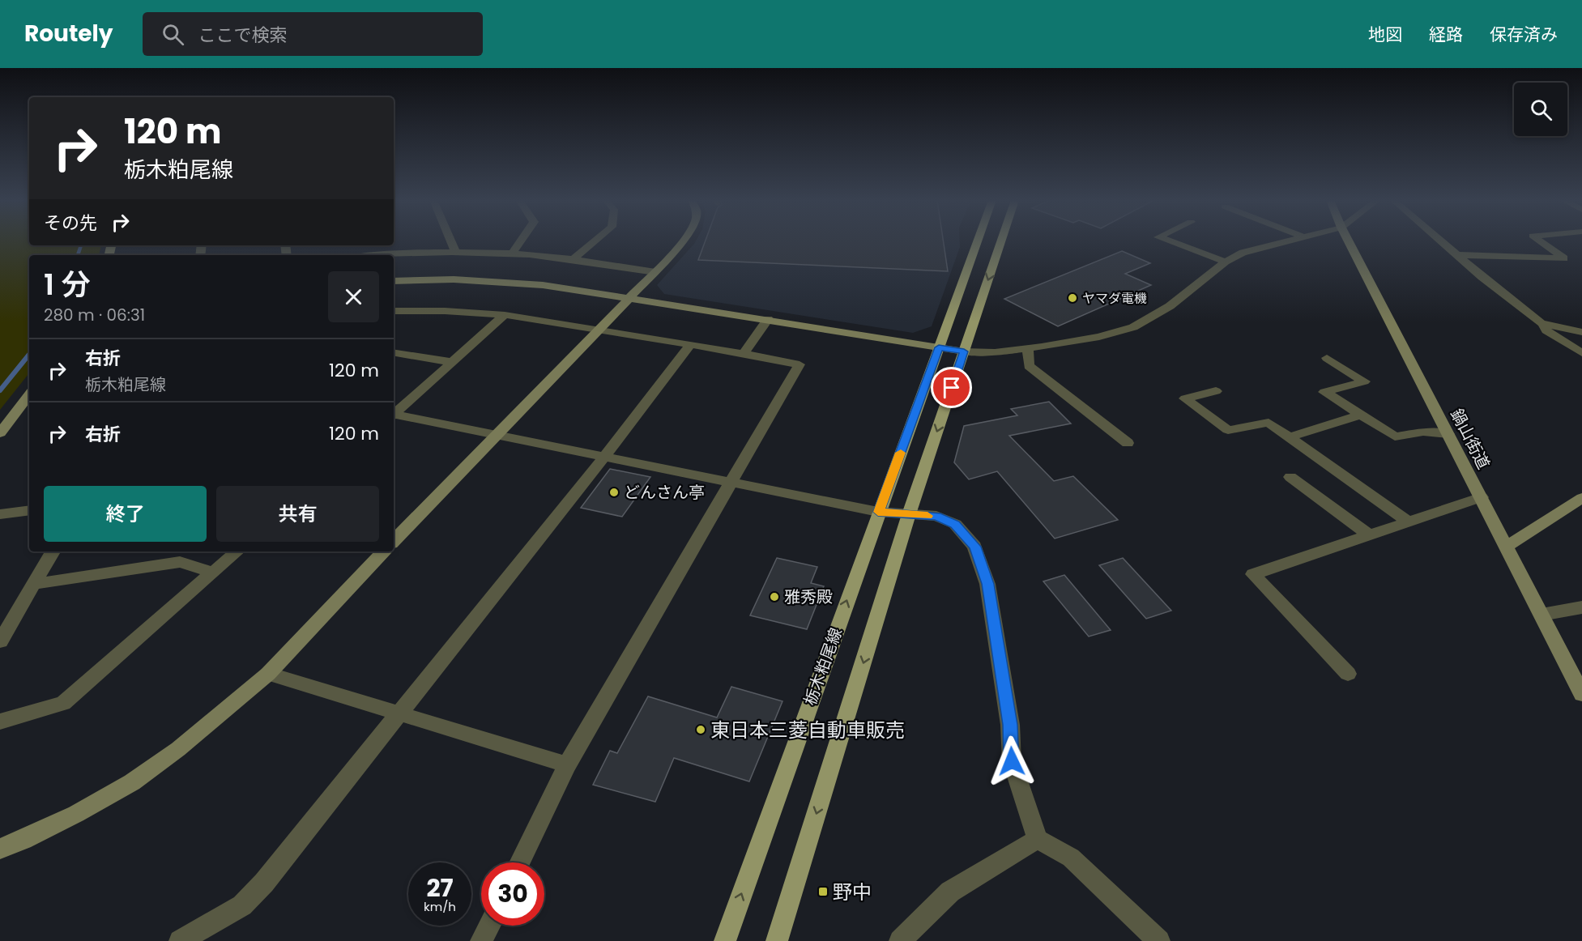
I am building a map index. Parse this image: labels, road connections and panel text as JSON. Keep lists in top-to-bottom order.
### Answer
{
  "streets": {
    "main road": ["栃木粕尾線"],
    "street": ["鍋山街道"]
  },
  "places": {
    "other": [
      "ヤマダ電機",
      "どんさん亭",
      "雅秀殿",
      "東日本三菱自動車販売"
    ],
    "transit": ["野中"]
  },
  "page": {
    "header": "Routely",
    "search": "ここで検索",
    "nav": ["地図", "経路", "保存済み"],
    "turn": ["120 m", "栃木粕尾線"],
    "then": "その先",
    "heading": ["1 分", "280 m · 06:31"],
    "list": [
      {
        "name": "右折",
        "note": "栃木粕尾線",
        "value": "120 m"
      },
      {
        "name": "右折",
        "value": "120 m"
      }
    ],
    "buttons": ["終了", "共有"],
    "speed": "27 km/h",
    "limit": "30"
  }
}
